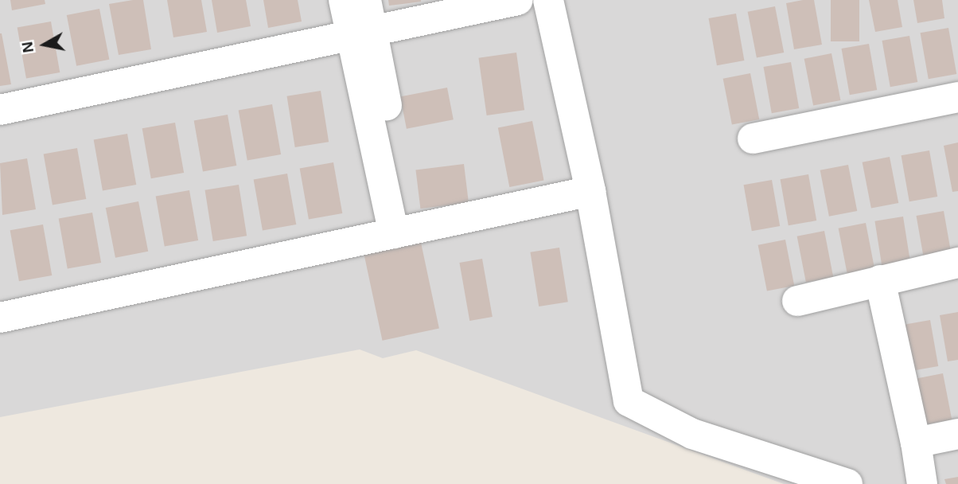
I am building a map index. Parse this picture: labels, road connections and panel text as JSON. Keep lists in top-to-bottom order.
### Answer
{
  "north": "left"
}
